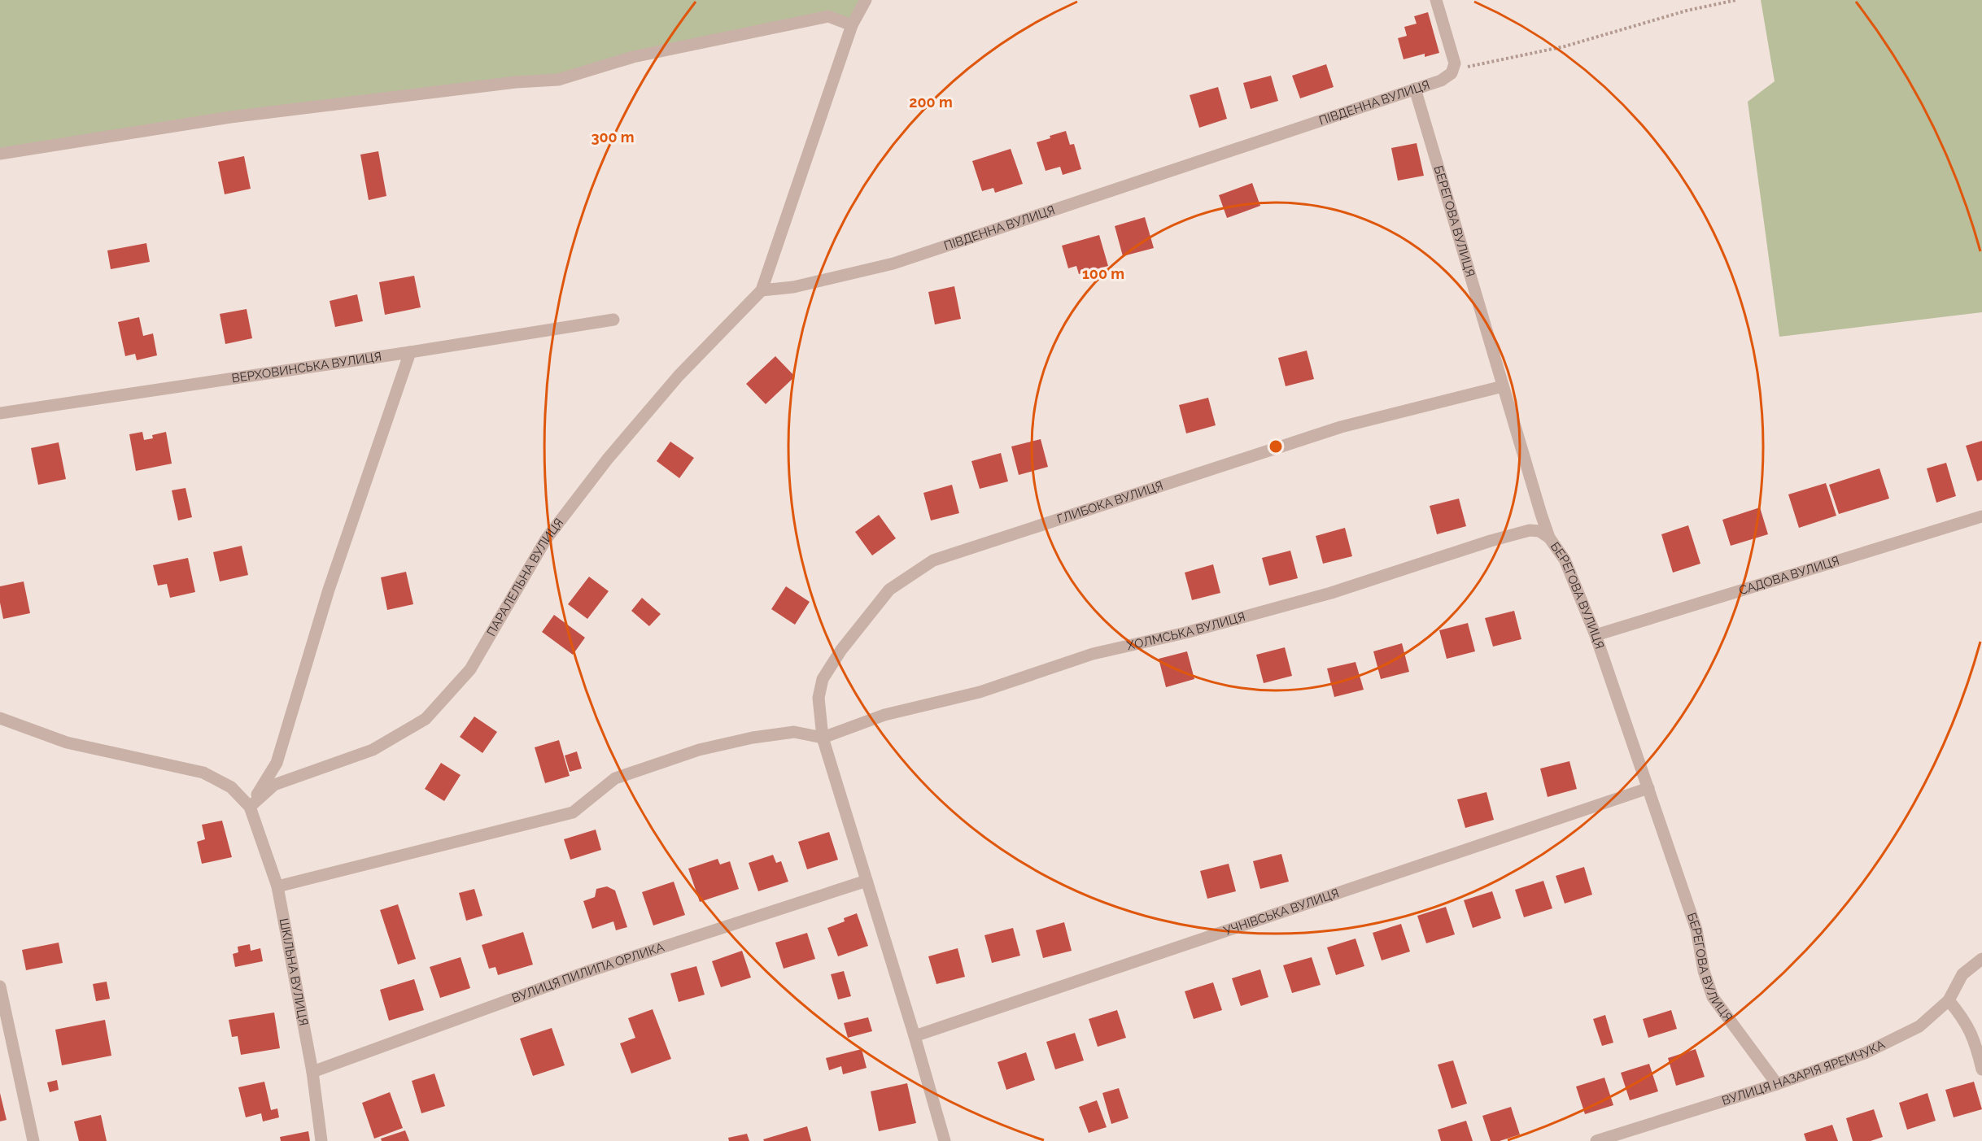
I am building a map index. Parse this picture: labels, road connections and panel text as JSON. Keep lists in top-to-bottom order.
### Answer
{
  "streets": {
    "street": [
      "ПІВДЕННА ВУЛИЦЯ",
      "БЕРЕГОВА ВУЛИЦЯ",
      "ВЕРХОВИНСЬКА ВУЛИЦЯ",
      "ГЛИБОКА ВУЛИЦЯ",
      "САДОВА ВУЛИЦЯ",
      "ПАРАЛЕЛЬНА ВУЛИЦЯ",
      "ХОЛМСЬКА ВУЛИЦЯ",
      "УЧНІВСЬКА ВУЛИЦЯ",
      "ШКІЛЬНА ВУЛИЦЯ",
      "ВУЛИЦЯ ПИЛИПА ОРЛИКА",
      "ВУЛИЦЯ НАЗАРІЯ ЯРЕМЧУКА"
    ]
  },
  "crossings": [
    ["ПІВДЕННА ВУЛИЦЯ", "БЕРЕГОВА ВУЛИЦЯ"],
    ["ПІВДЕННА ВУЛИЦЯ", "ПАРАЛЕЛЬНА ВУЛИЦЯ"],
    ["БЕРЕГОВА ВУЛИЦЯ", "ГЛИБОКА ВУЛИЦЯ"],
    ["БЕРЕГОВА ВУЛИЦЯ", "САДОВА ВУЛИЦЯ"],
    ["БЕРЕГОВА ВУЛИЦЯ", "ХОЛМСЬКА ВУЛИЦЯ"],
    ["БЕРЕГОВА ВУЛИЦЯ", "УЧНІВСЬКА ВУЛИЦЯ"],
    ["БЕРЕГОВА ВУЛИЦЯ", "ВУЛИЦЯ НАЗАРІЯ ЯРЕМЧУКА"],
    ["ГЛИБОКА ВУЛИЦЯ", "ХОЛМСЬКА ВУЛИЦЯ"],
    ["ГЛИБОКА ВУЛИЦЯ", "УЧНІВСЬКА ВУЛИЦЯ"],
    ["ГЛИБОКА ВУЛИЦЯ", "ВУЛИЦЯ ПИЛИПА ОРЛИКА"],
    ["ПАРАЛЕЛЬНА ВУЛИЦЯ", "ШКІЛЬНА ВУЛИЦЯ"],
    ["ШКІЛЬНА ВУЛИЦЯ", "ВУЛИЦЯ ПИЛИПА ОРЛИКА"]
  ],
  "rings": ["200 m", "300 m", "100 m"]
}
